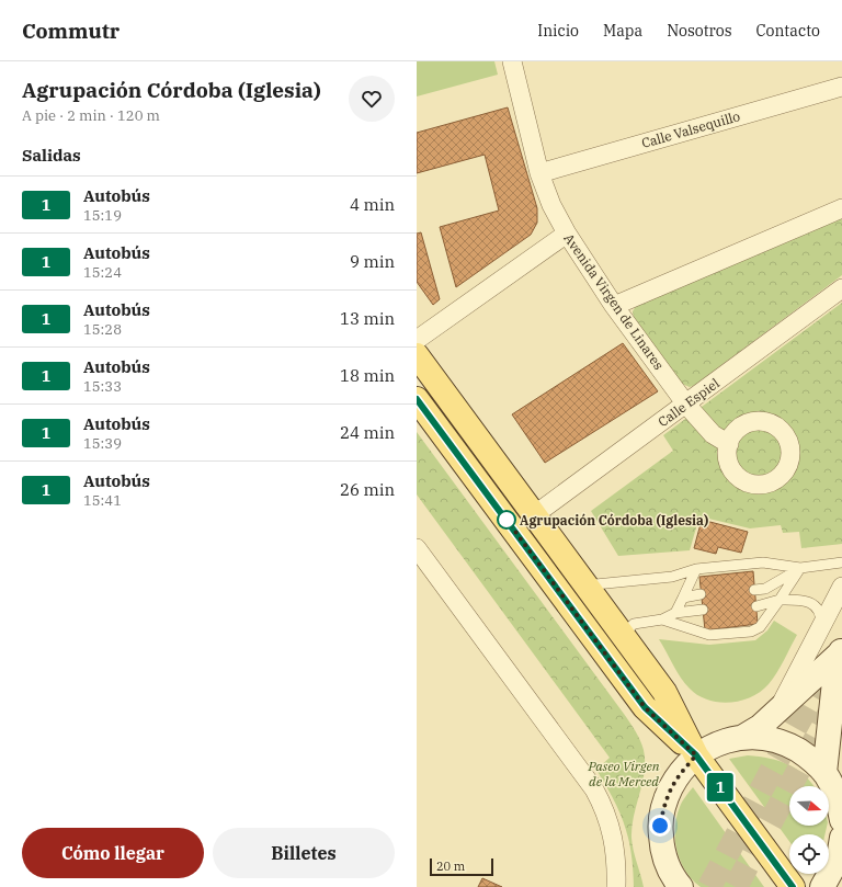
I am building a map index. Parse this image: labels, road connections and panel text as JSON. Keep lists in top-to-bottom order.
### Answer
{
  "streets": {
    "street": ["Calle Valsequillo", "Avenida Virgen de Linares", "Calle Espiel"]
  },
  "crossings": [
    ["Calle Valsequillo", "Avenida Virgen de Linares"],
    ["Avenida Virgen de Linares", "Calle Espiel"]
  ],
  "parks": ["Paseo Virgen de la Merced"],
  "places": ["Agrupación Córdoba (Iglesia)"],
  "lines": ["bus line 1"],
  "scale_bar": "20 m",
  "north": "right",
  "page": {
    "header": "Commutr",
    "nav": [
      "Inicio",
      "Mapa",
      "Nosotros",
      "Contacto"
    ],
    "heading": [
      ["Agrupación Córdoba (Iglesia)", "A pie · 2 min · 120 m"],
      "Salidas"
    ],
    "on_map": "1",
    "list": [
      {
        "mark": "1",
        "name": "Autobús",
        "note": "15:19",
        "value": "4 min"
      },
      {
        "mark": "1",
        "name": "Autobús",
        "note": "15:24",
        "value": "9 min"
      },
      {
        "mark": "1",
        "name": "Autobús",
        "note": "15:28",
        "value": "13 min"
      },
      {
        "mark": "1",
        "name": "Autobús",
        "note": "15:33",
        "value": "18 min"
      },
      {
        "mark": "1",
        "name": "Autobús",
        "note": "15:39",
        "value": "24 min"
      },
      {
        "mark": "1",
        "name": "Autobús",
        "note": "15:41",
        "value": "26 min"
      }
    ],
    "buttons": ["Cómo llegar", "Billetes"],
    "scale": "20 m"
  }
}
